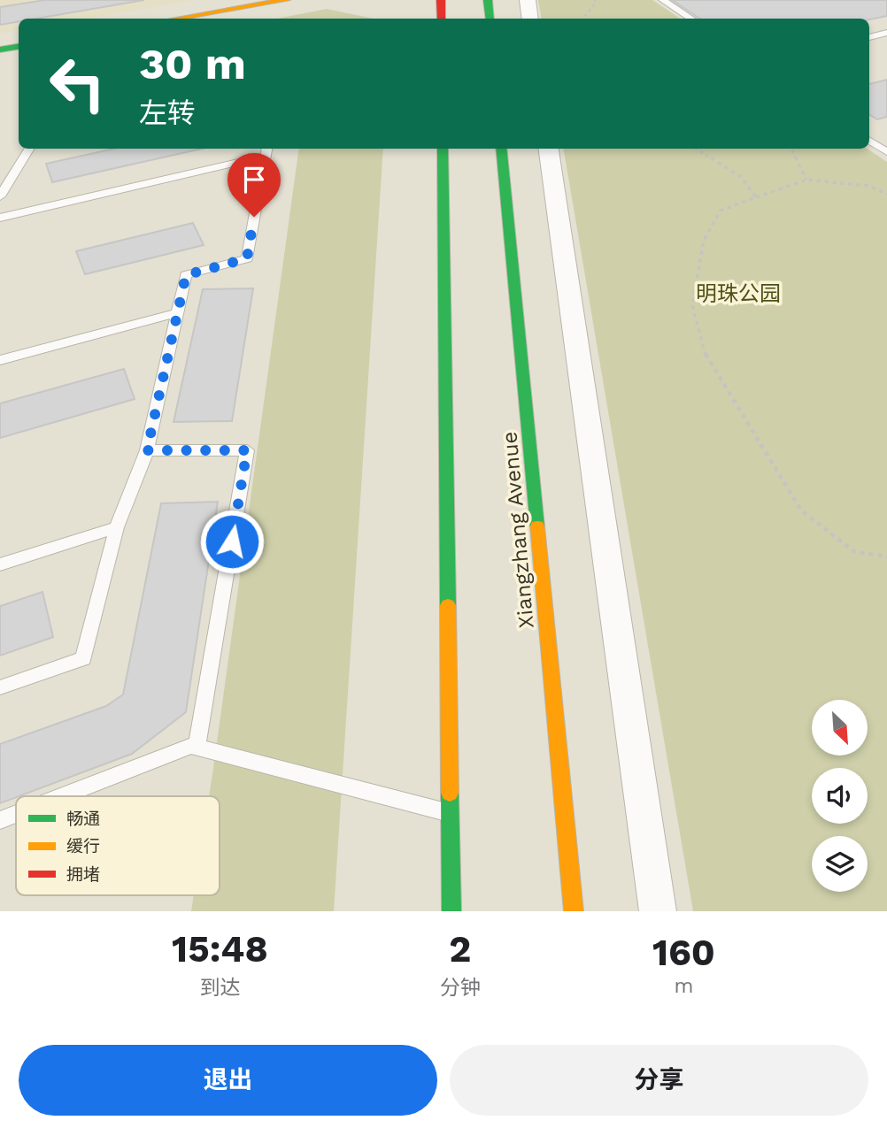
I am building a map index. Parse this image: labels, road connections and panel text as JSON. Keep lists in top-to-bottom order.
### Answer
{
  "streets": {
    "main road": ["Xiangzhang Avenue"]
  },
  "parks": ["明珠公园"],
  "legend": ["畅通", "缓行", "拥堵"],
  "north": "bottom right",
  "page": {
    "turn": ["30 m", "左转"],
    "eta": [
      "15:48",
      "到达",
      "2",
      "分钟",
      "160",
      "m"
    ],
    "buttons": ["退出", "分享"]
  }
}
